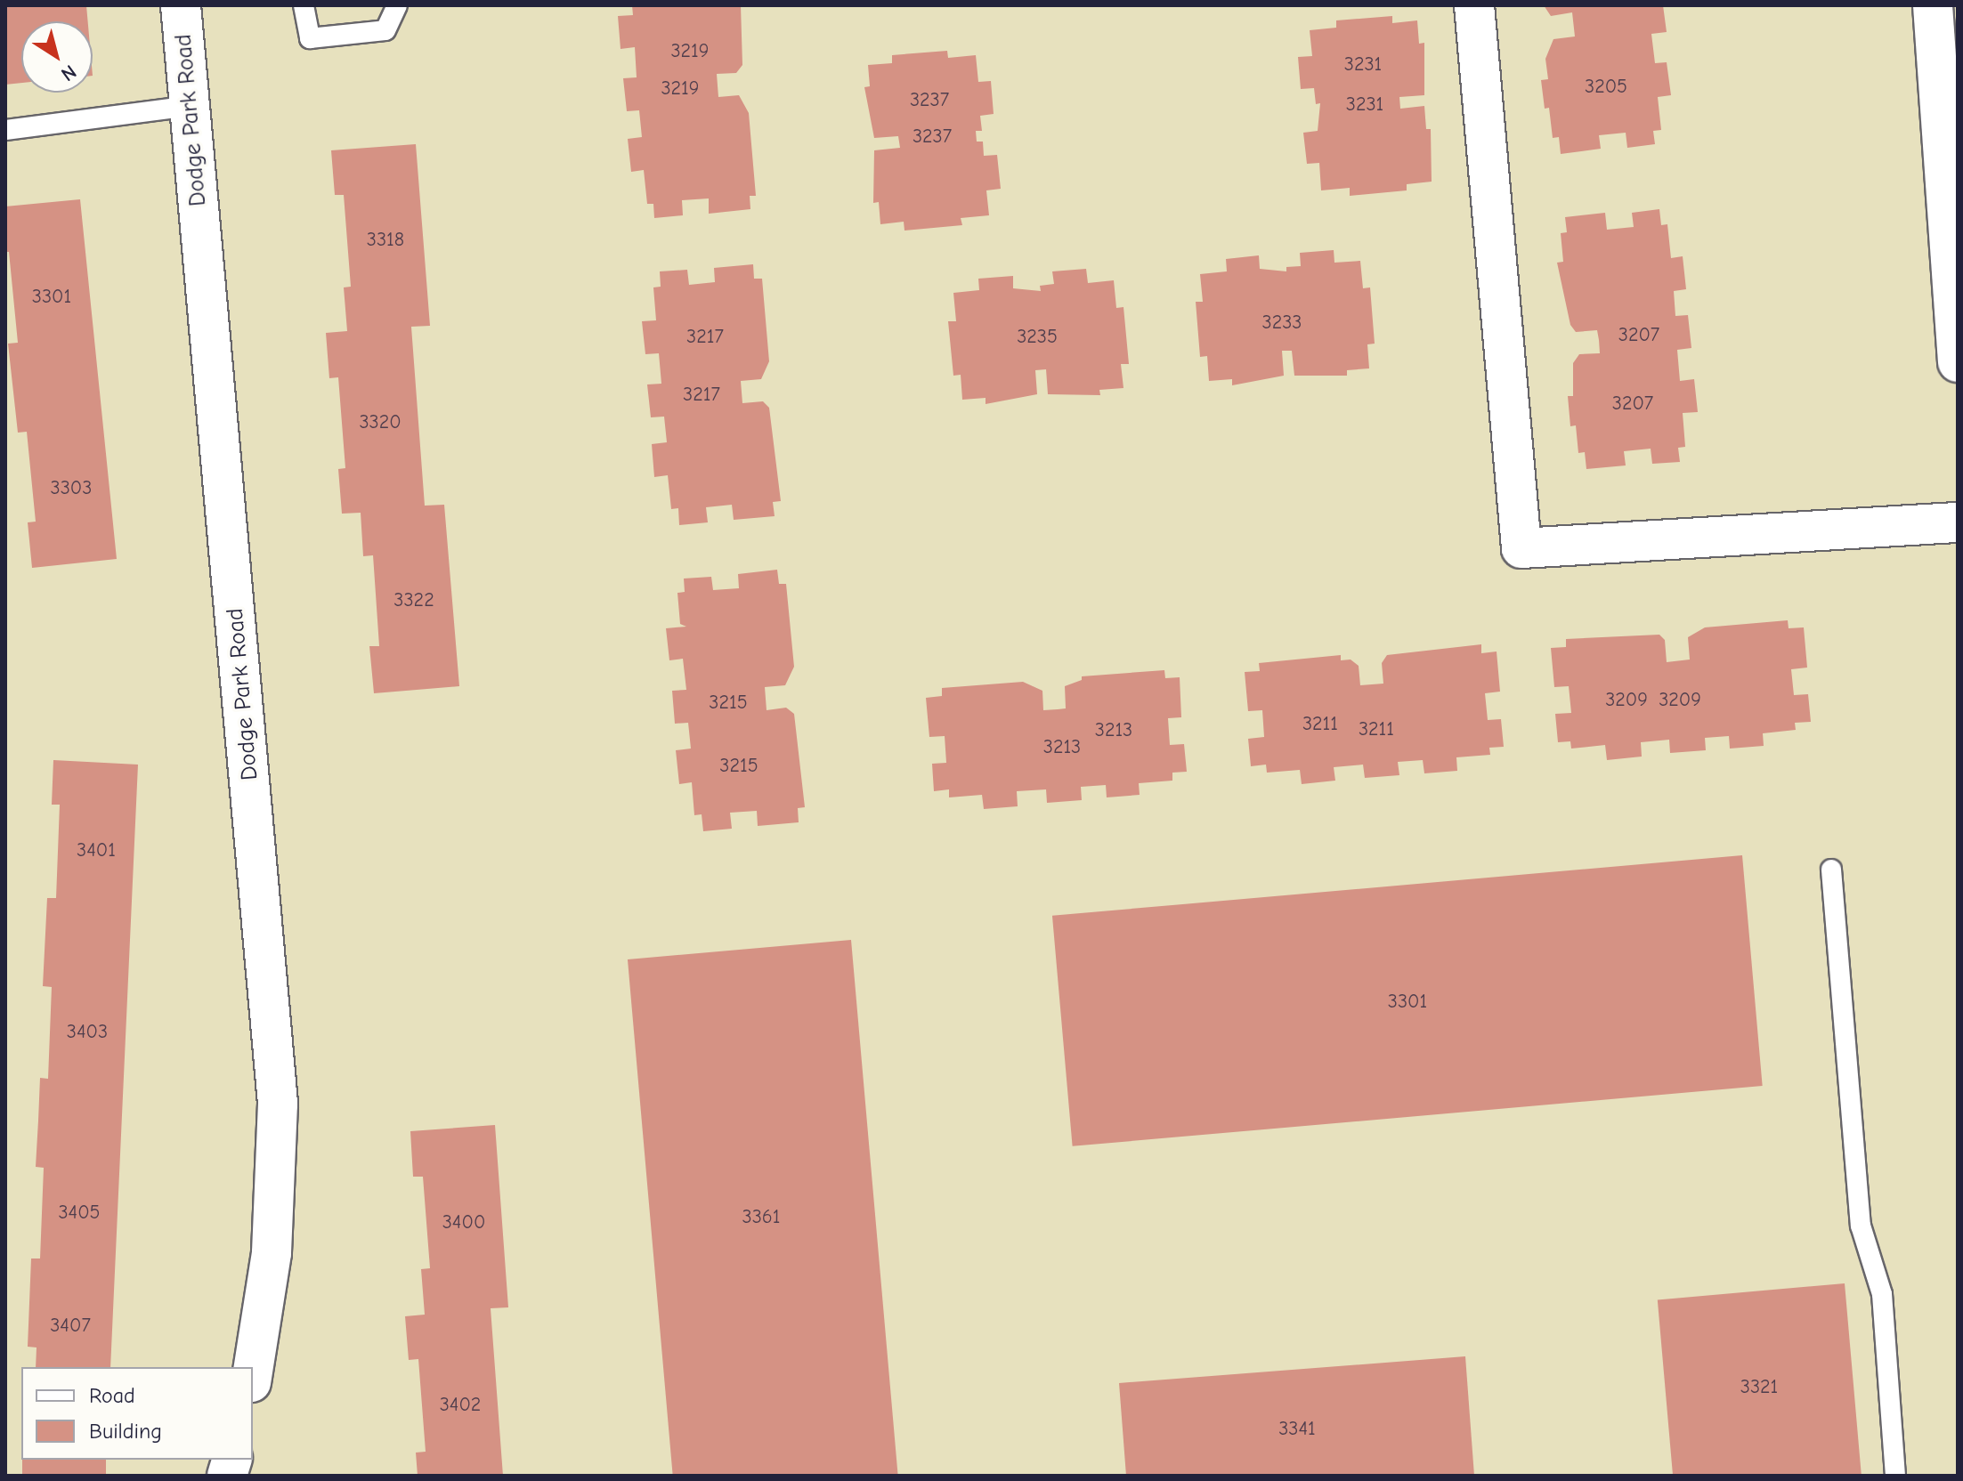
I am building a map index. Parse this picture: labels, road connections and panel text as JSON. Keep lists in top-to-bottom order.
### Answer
{
  "streets": {
    "street": ["Dodge Park Road"]
  },
  "house_numbers": [
    "3219",
    "3231",
    "3205",
    "3219",
    "3237",
    "3231",
    "3237",
    "3318",
    "3301",
    "3233",
    "3207",
    "3217",
    "3235",
    "3217",
    "3207",
    "3320",
    "3303",
    "3322",
    "3209",
    "3209",
    "3215",
    "3211",
    "3211",
    "3213",
    "3213",
    "3215",
    "3401",
    "3301",
    "3403",
    "3405",
    "3361",
    "3400",
    "3407",
    "3321",
    "3402",
    "3341"
  ],
  "legend": ["Road", "Building"],
  "north": "bottom right"
}
